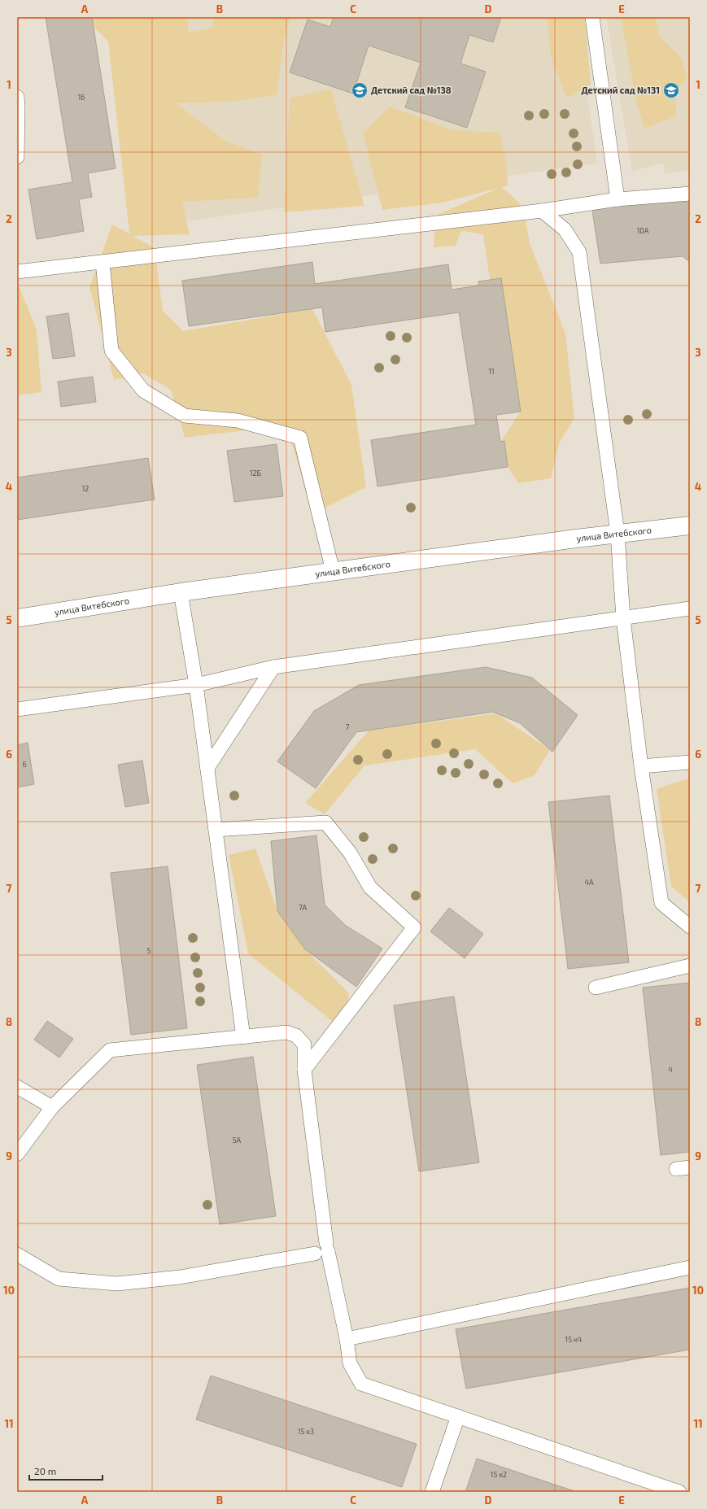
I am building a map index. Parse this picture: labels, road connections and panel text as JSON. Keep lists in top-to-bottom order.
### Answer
{
  "streets": {
    "street": ["улица Витебского"]
  },
  "places": {
    "school or university": ["Детский сад №138", "Детский сад №131"]
  },
  "house_numbers": [
    "16",
    "10А",
    "11",
    "12Б",
    "12",
    "7",
    "6",
    "4А",
    "7А",
    "5",
    "4",
    "5А",
    "15 к4",
    "15 к3",
    "15 к2"
  ],
  "scale_bar": "20 m",
  "grid": {
    "columns": [
      "A",
      "B",
      "C",
      "D",
      "E"
    ],
    "rows": [
      "1",
      "2",
      "3",
      "4",
      "5",
      "6",
      "7",
      "8",
      "9",
      "10",
      "11"
    ]
  }
}
